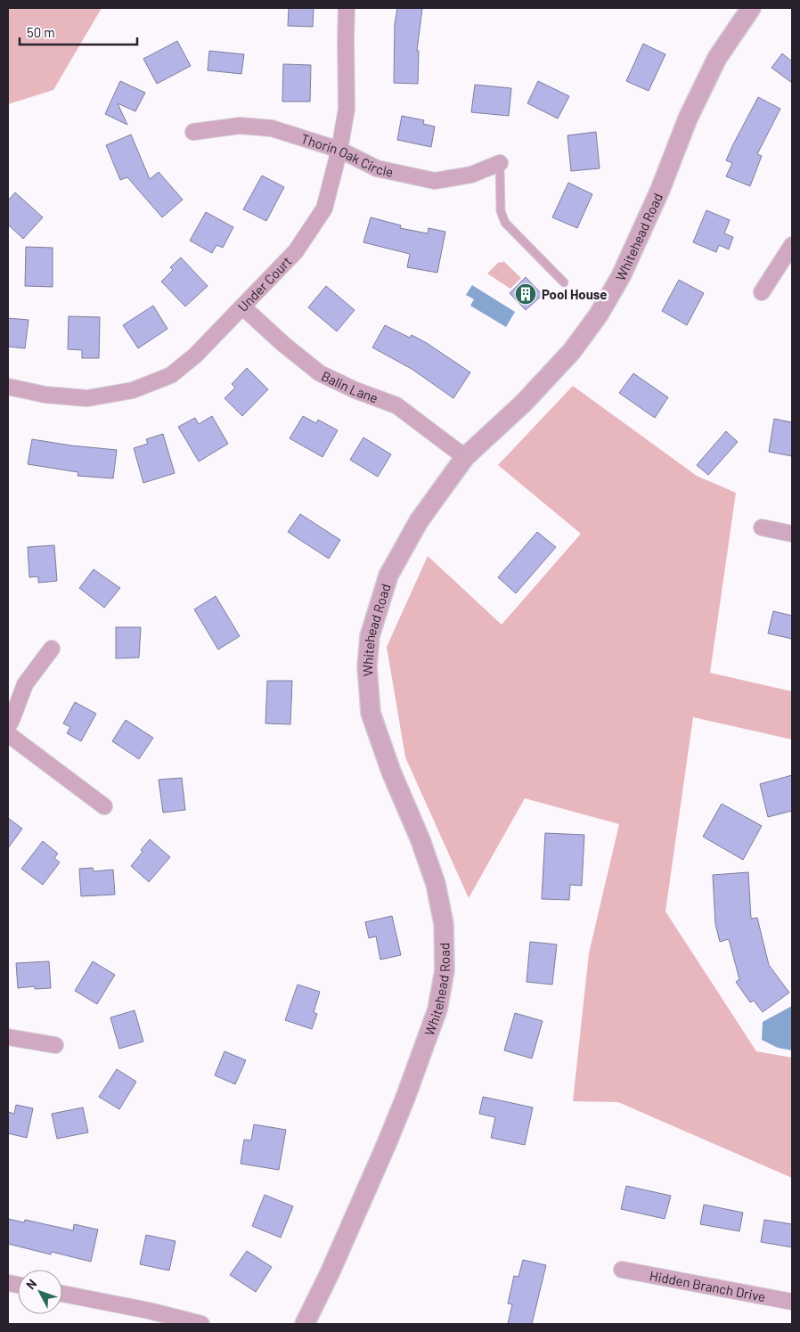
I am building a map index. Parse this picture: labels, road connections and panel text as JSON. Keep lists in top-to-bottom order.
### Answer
{
  "streets": {
    "street": [
      "Thorin Oak Circle",
      "Whitehead Road",
      "Under Court",
      "Balin Lane",
      "Hidden Branch Drive"
    ]
  },
  "crossings": [
    ["Thorin Oak Circle", "Under Court"],
    ["Whitehead Road", "Balin Lane"],
    ["Under Court", "Balin Lane"]
  ],
  "places": {
    "building": ["Pool House"]
  },
  "scale_bar": "50 m",
  "north": "top left"
}
